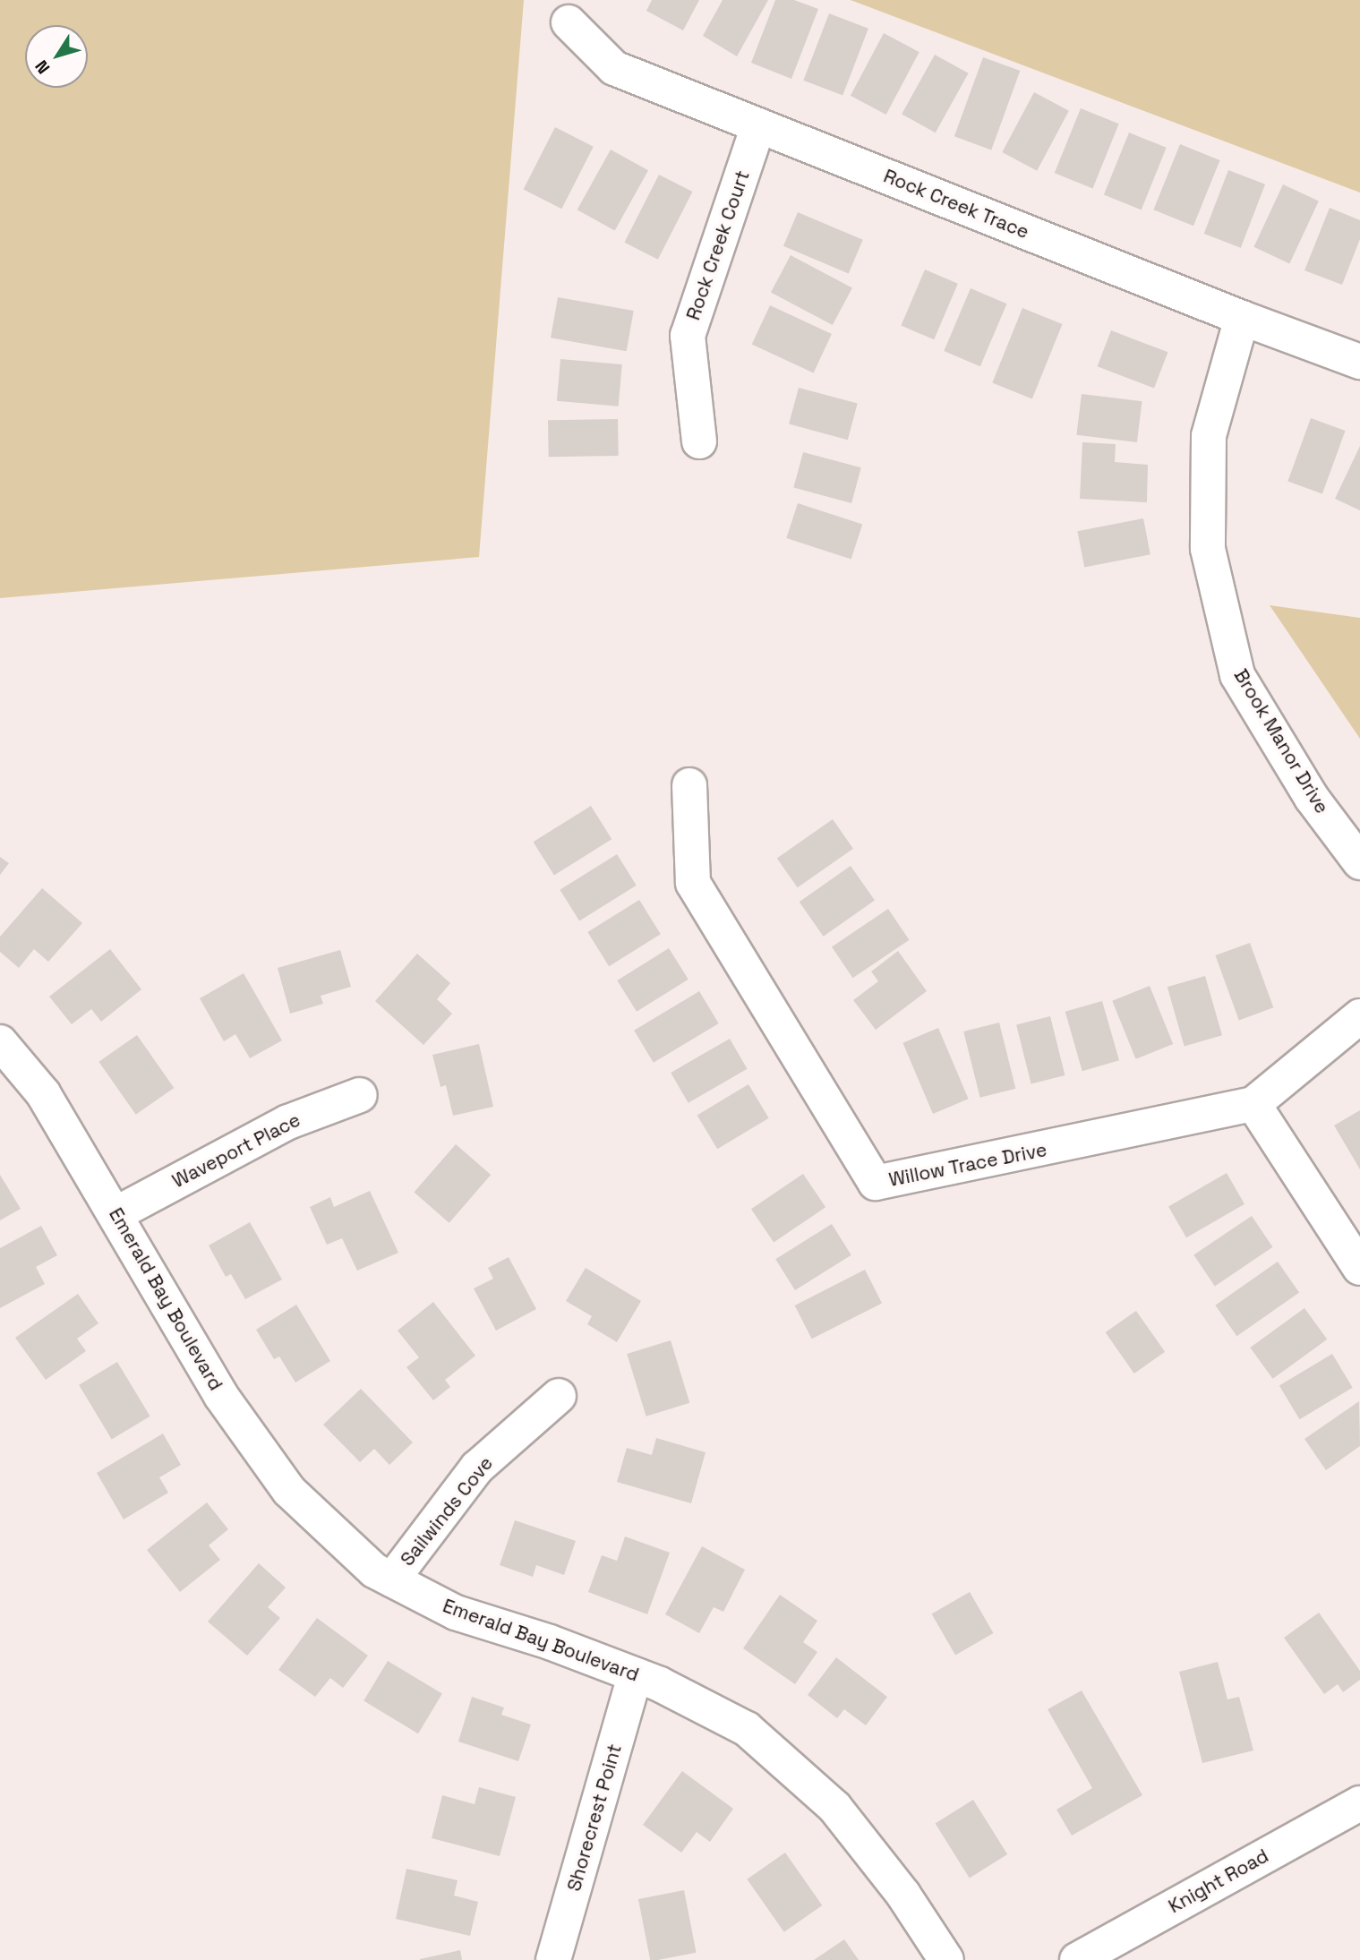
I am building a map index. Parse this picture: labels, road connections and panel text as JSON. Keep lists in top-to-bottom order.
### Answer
{
  "streets": {
    "street": [
      "Rock Creek Trace",
      "Rock Creek Court",
      "Brook Manor Drive",
      "Waveport Place",
      "Willow Trace Drive",
      "Emerald Bay Boulevard",
      "Sailwinds Cove",
      "Shorecrest Point",
      "Knight Road"
    ]
  },
  "crossings": [
    ["Rock Creek Trace", "Rock Creek Court"],
    ["Rock Creek Trace", "Brook Manor Drive"],
    ["Waveport Place", "Emerald Bay Boulevard"],
    ["Emerald Bay Boulevard", "Sailwinds Cove"],
    ["Emerald Bay Boulevard", "Shorecrest Point"]
  ],
  "north": "bottom left"
}
